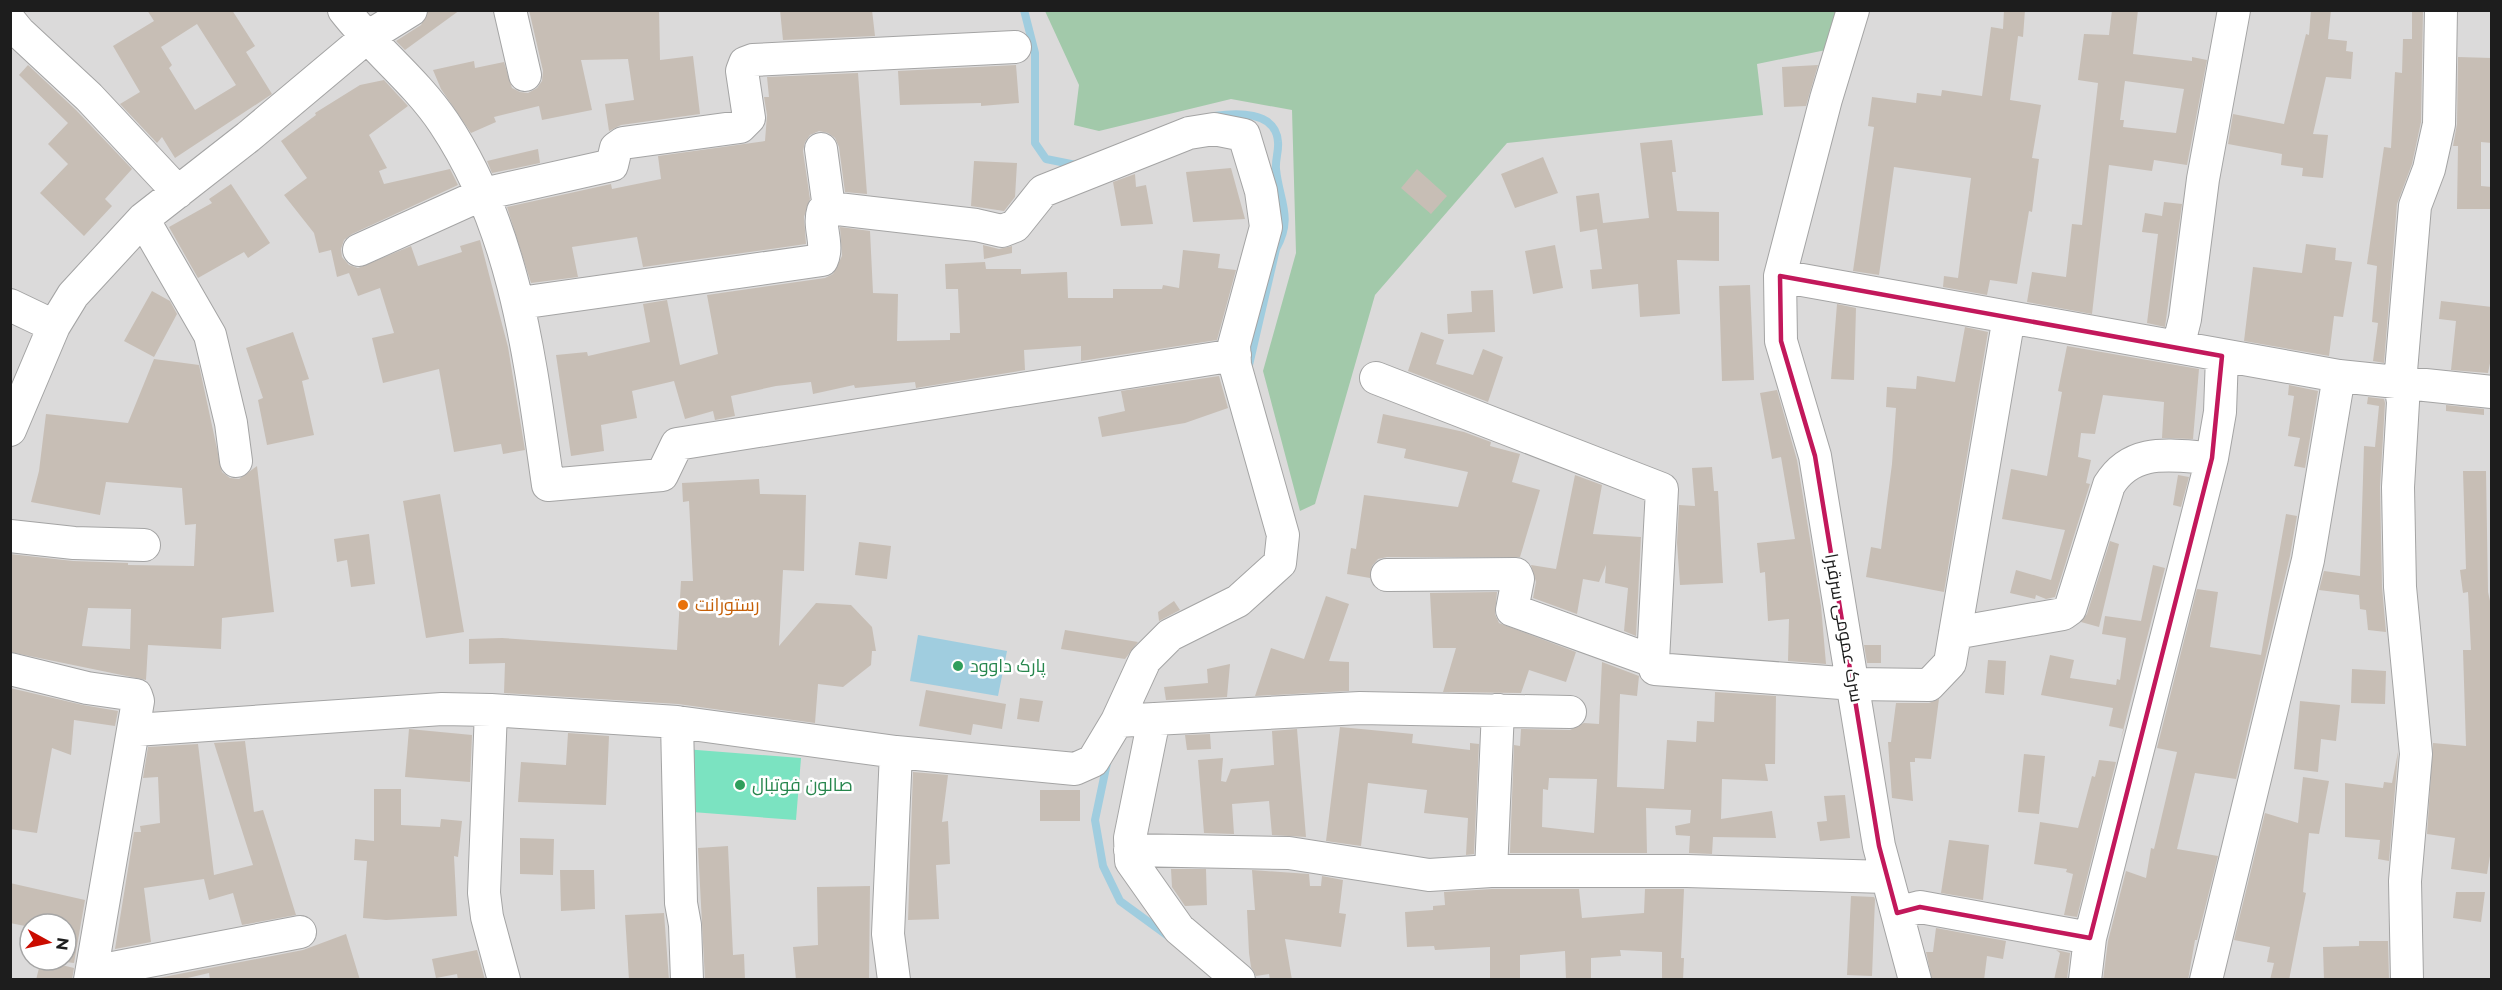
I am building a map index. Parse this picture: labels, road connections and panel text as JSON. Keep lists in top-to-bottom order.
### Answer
{
  "streets": {
    "street": ["سرک عمومی سرقبرا"]
  },
  "places": ["رستورانت", "پارک داوود", "صالون فوتبال"],
  "north": "right"
}
